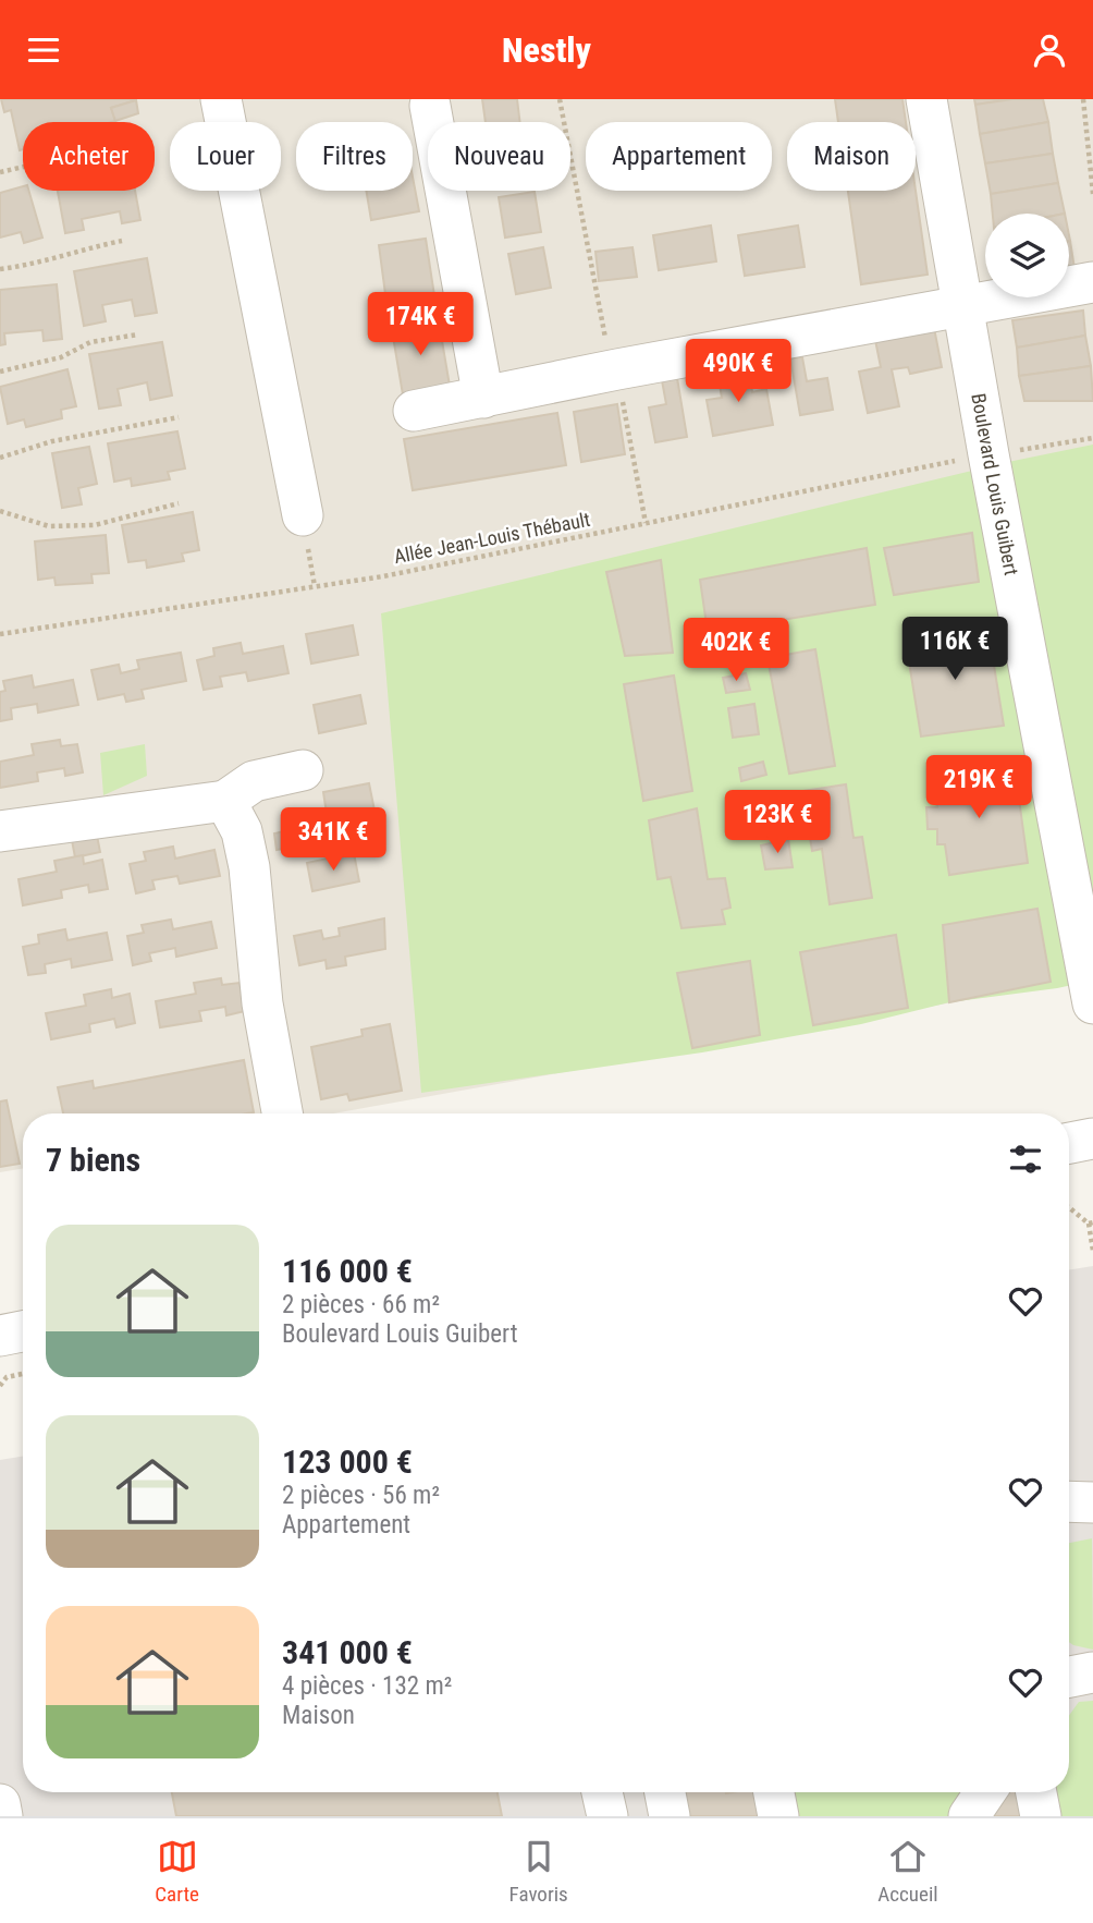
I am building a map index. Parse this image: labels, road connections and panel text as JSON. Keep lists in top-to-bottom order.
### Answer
{
  "streets": {
    "street": ["Boulevard Louis Guibert"],
    "path": ["Allée Jean-Louis Thébault"]
  },
  "crossings": [
    ["Boulevard Louis Guibert", "Allée Jean-Louis Thébault"]
  ],
  "page": {
    "header": "Nestly",
    "chip": [
      "Acheter",
      "Louer",
      "Filtres",
      "Nouveau",
      "Appartement",
      "Maison"
    ],
    "price": [
      "174K €",
      "490K €",
      "116K €",
      "402K €",
      "219K €",
      "123K €",
      "341K €"
    ],
    "heading": "7 biens",
    "list": [
      {
        "name": "116 000 €",
        "note": "2 pièces · 66 m² · Boulevard Louis Guibert"
      },
      {
        "name": "123 000 €",
        "note": "2 pièces · 56 m² · Appartement"
      },
      {
        "name": "341 000 €",
        "note": "4 pièces · 132 m² · Maison"
      }
    ],
    "tabs": ["Carte", "Favoris", "Accueil"]
  }
}
